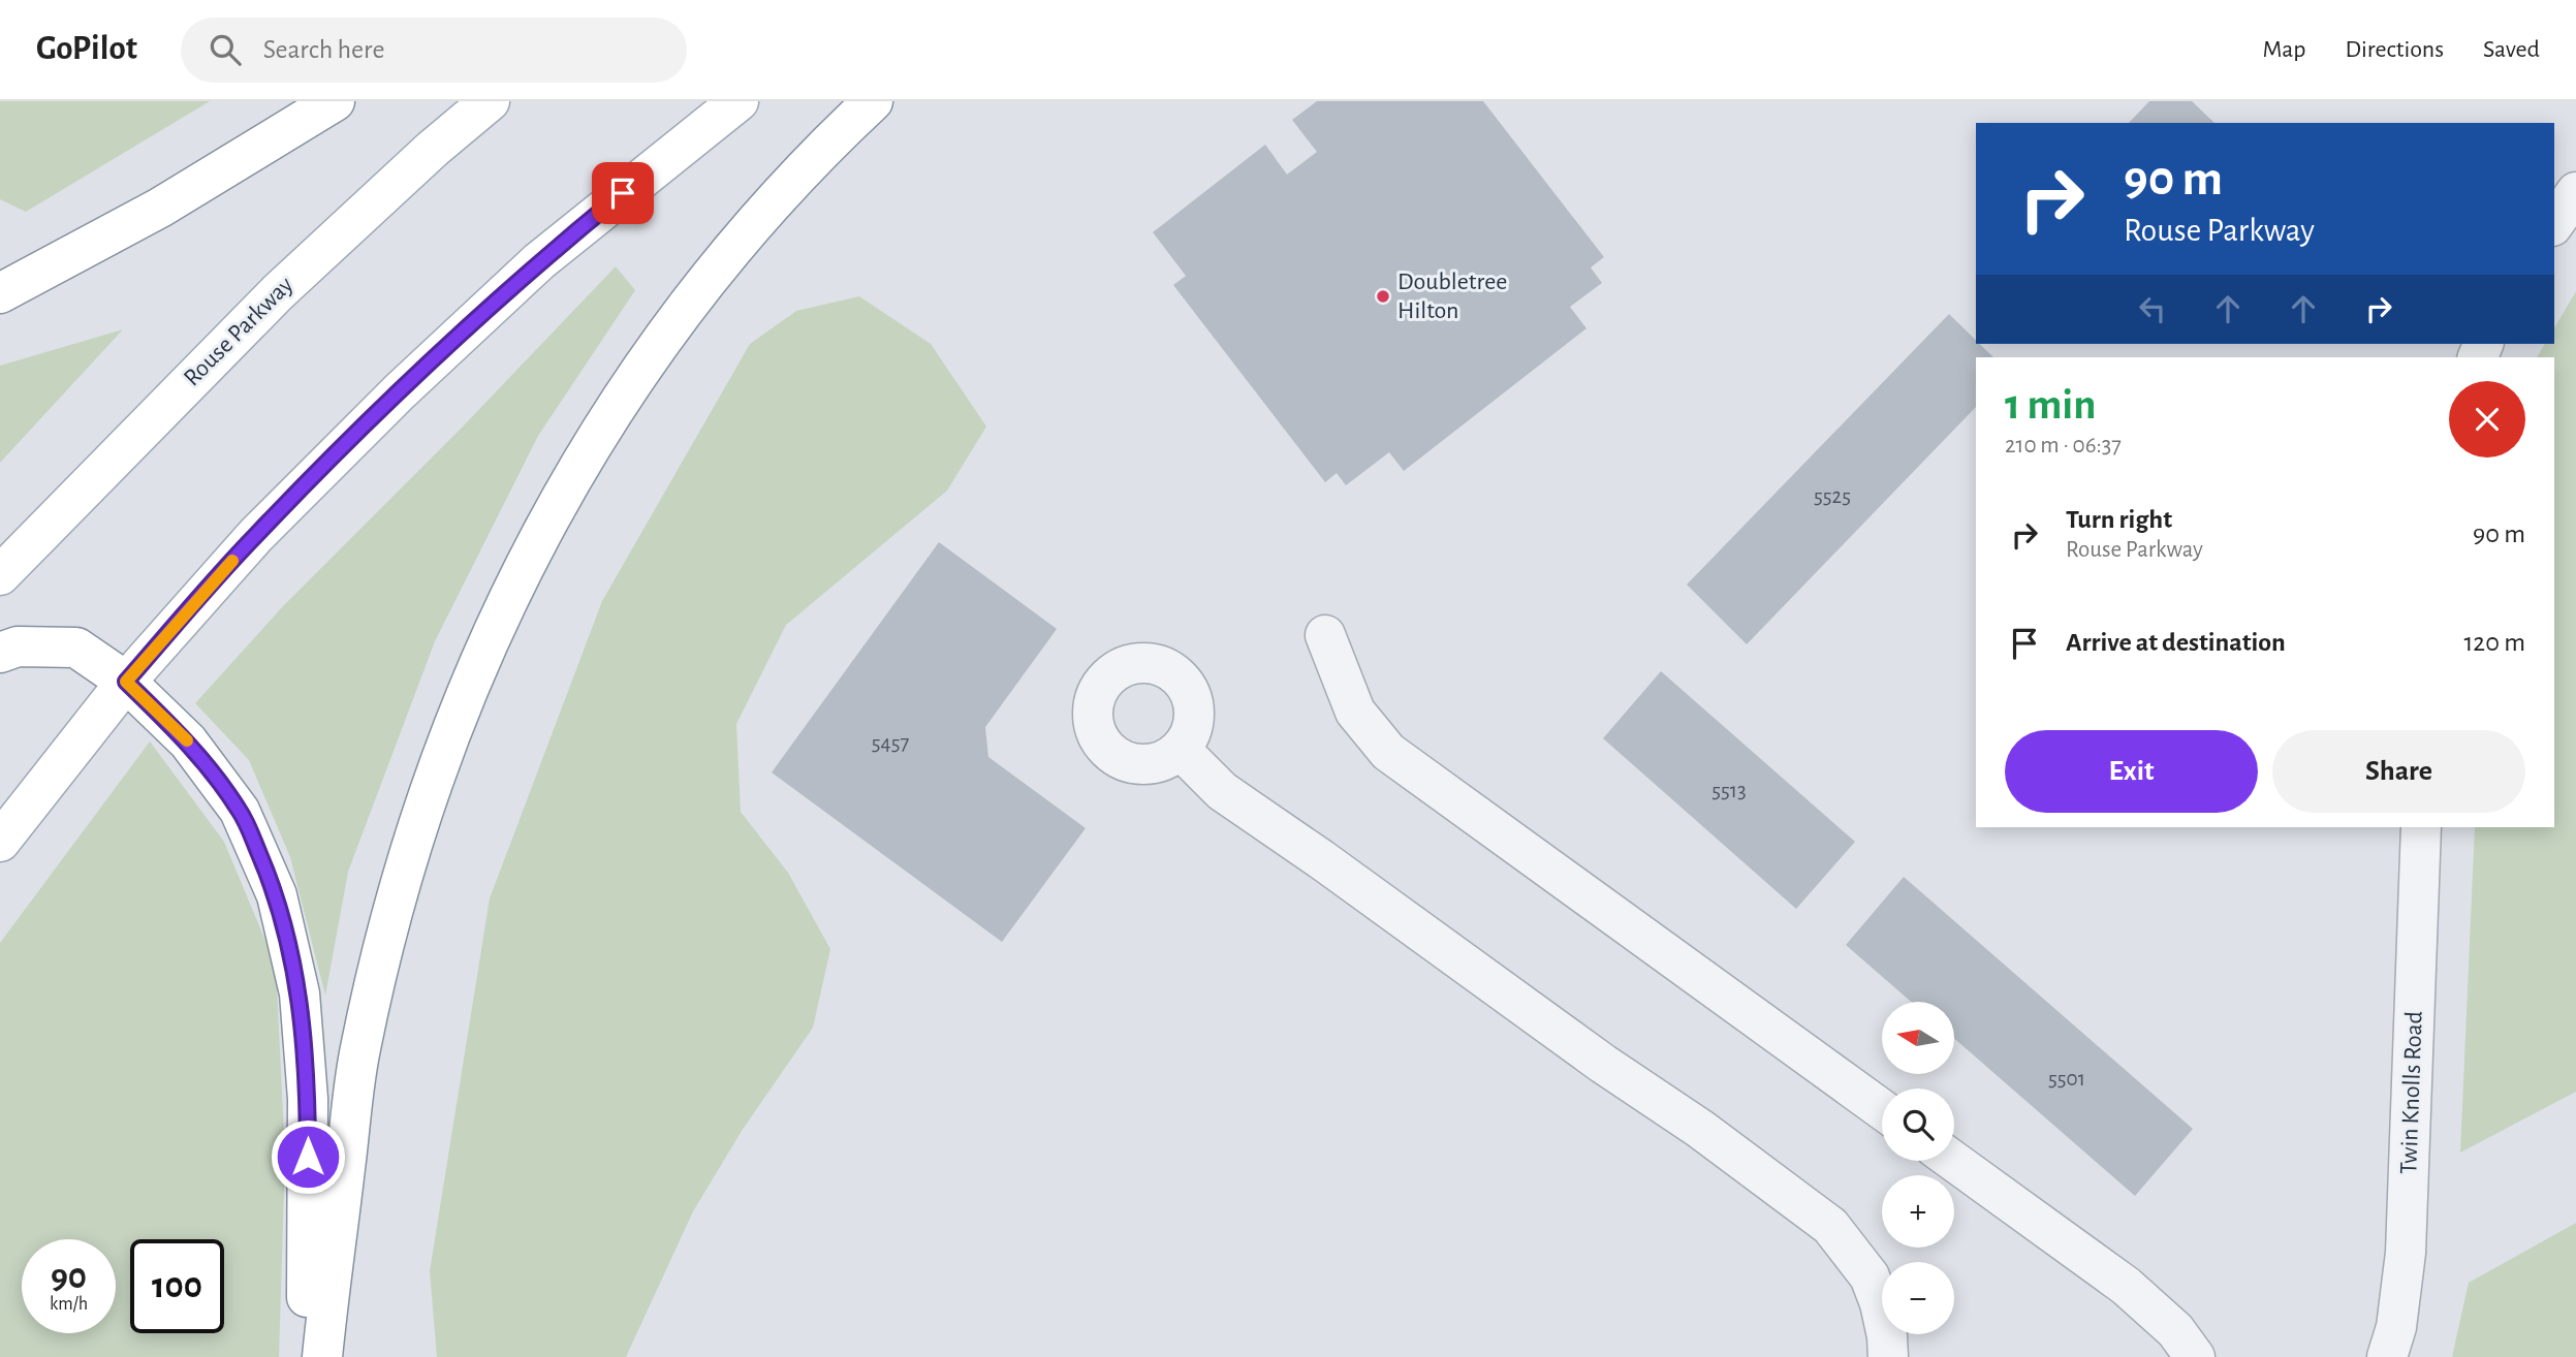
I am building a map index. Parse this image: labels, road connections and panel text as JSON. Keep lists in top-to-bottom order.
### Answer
{
  "streets": {
    "main road": ["Rouse Parkway"],
    "street": ["Twin Knolls Road"]
  },
  "places": ["Doubletree Hilton"],
  "house_numbers": [
    "5525",
    "5457",
    "5513",
    "5501"
  ],
  "north": "left",
  "page": {
    "header": "GoPilot",
    "search": "Search here",
    "nav": ["Map", "Directions", "Saved"],
    "turn": ["90 m", "Rouse Parkway"],
    "heading": ["1 min", "210 m · 06:37"],
    "list": [
      {
        "name": "Turn right",
        "note": "Rouse Parkway",
        "value": "90 m"
      },
      {
        "name": "Arrive at destination",
        "value": "120 m"
      }
    ],
    "buttons": ["Exit", "Share"],
    "map_buttons": ["+", "−"],
    "speed": "90 km/h",
    "limit": "100"
  }
}
